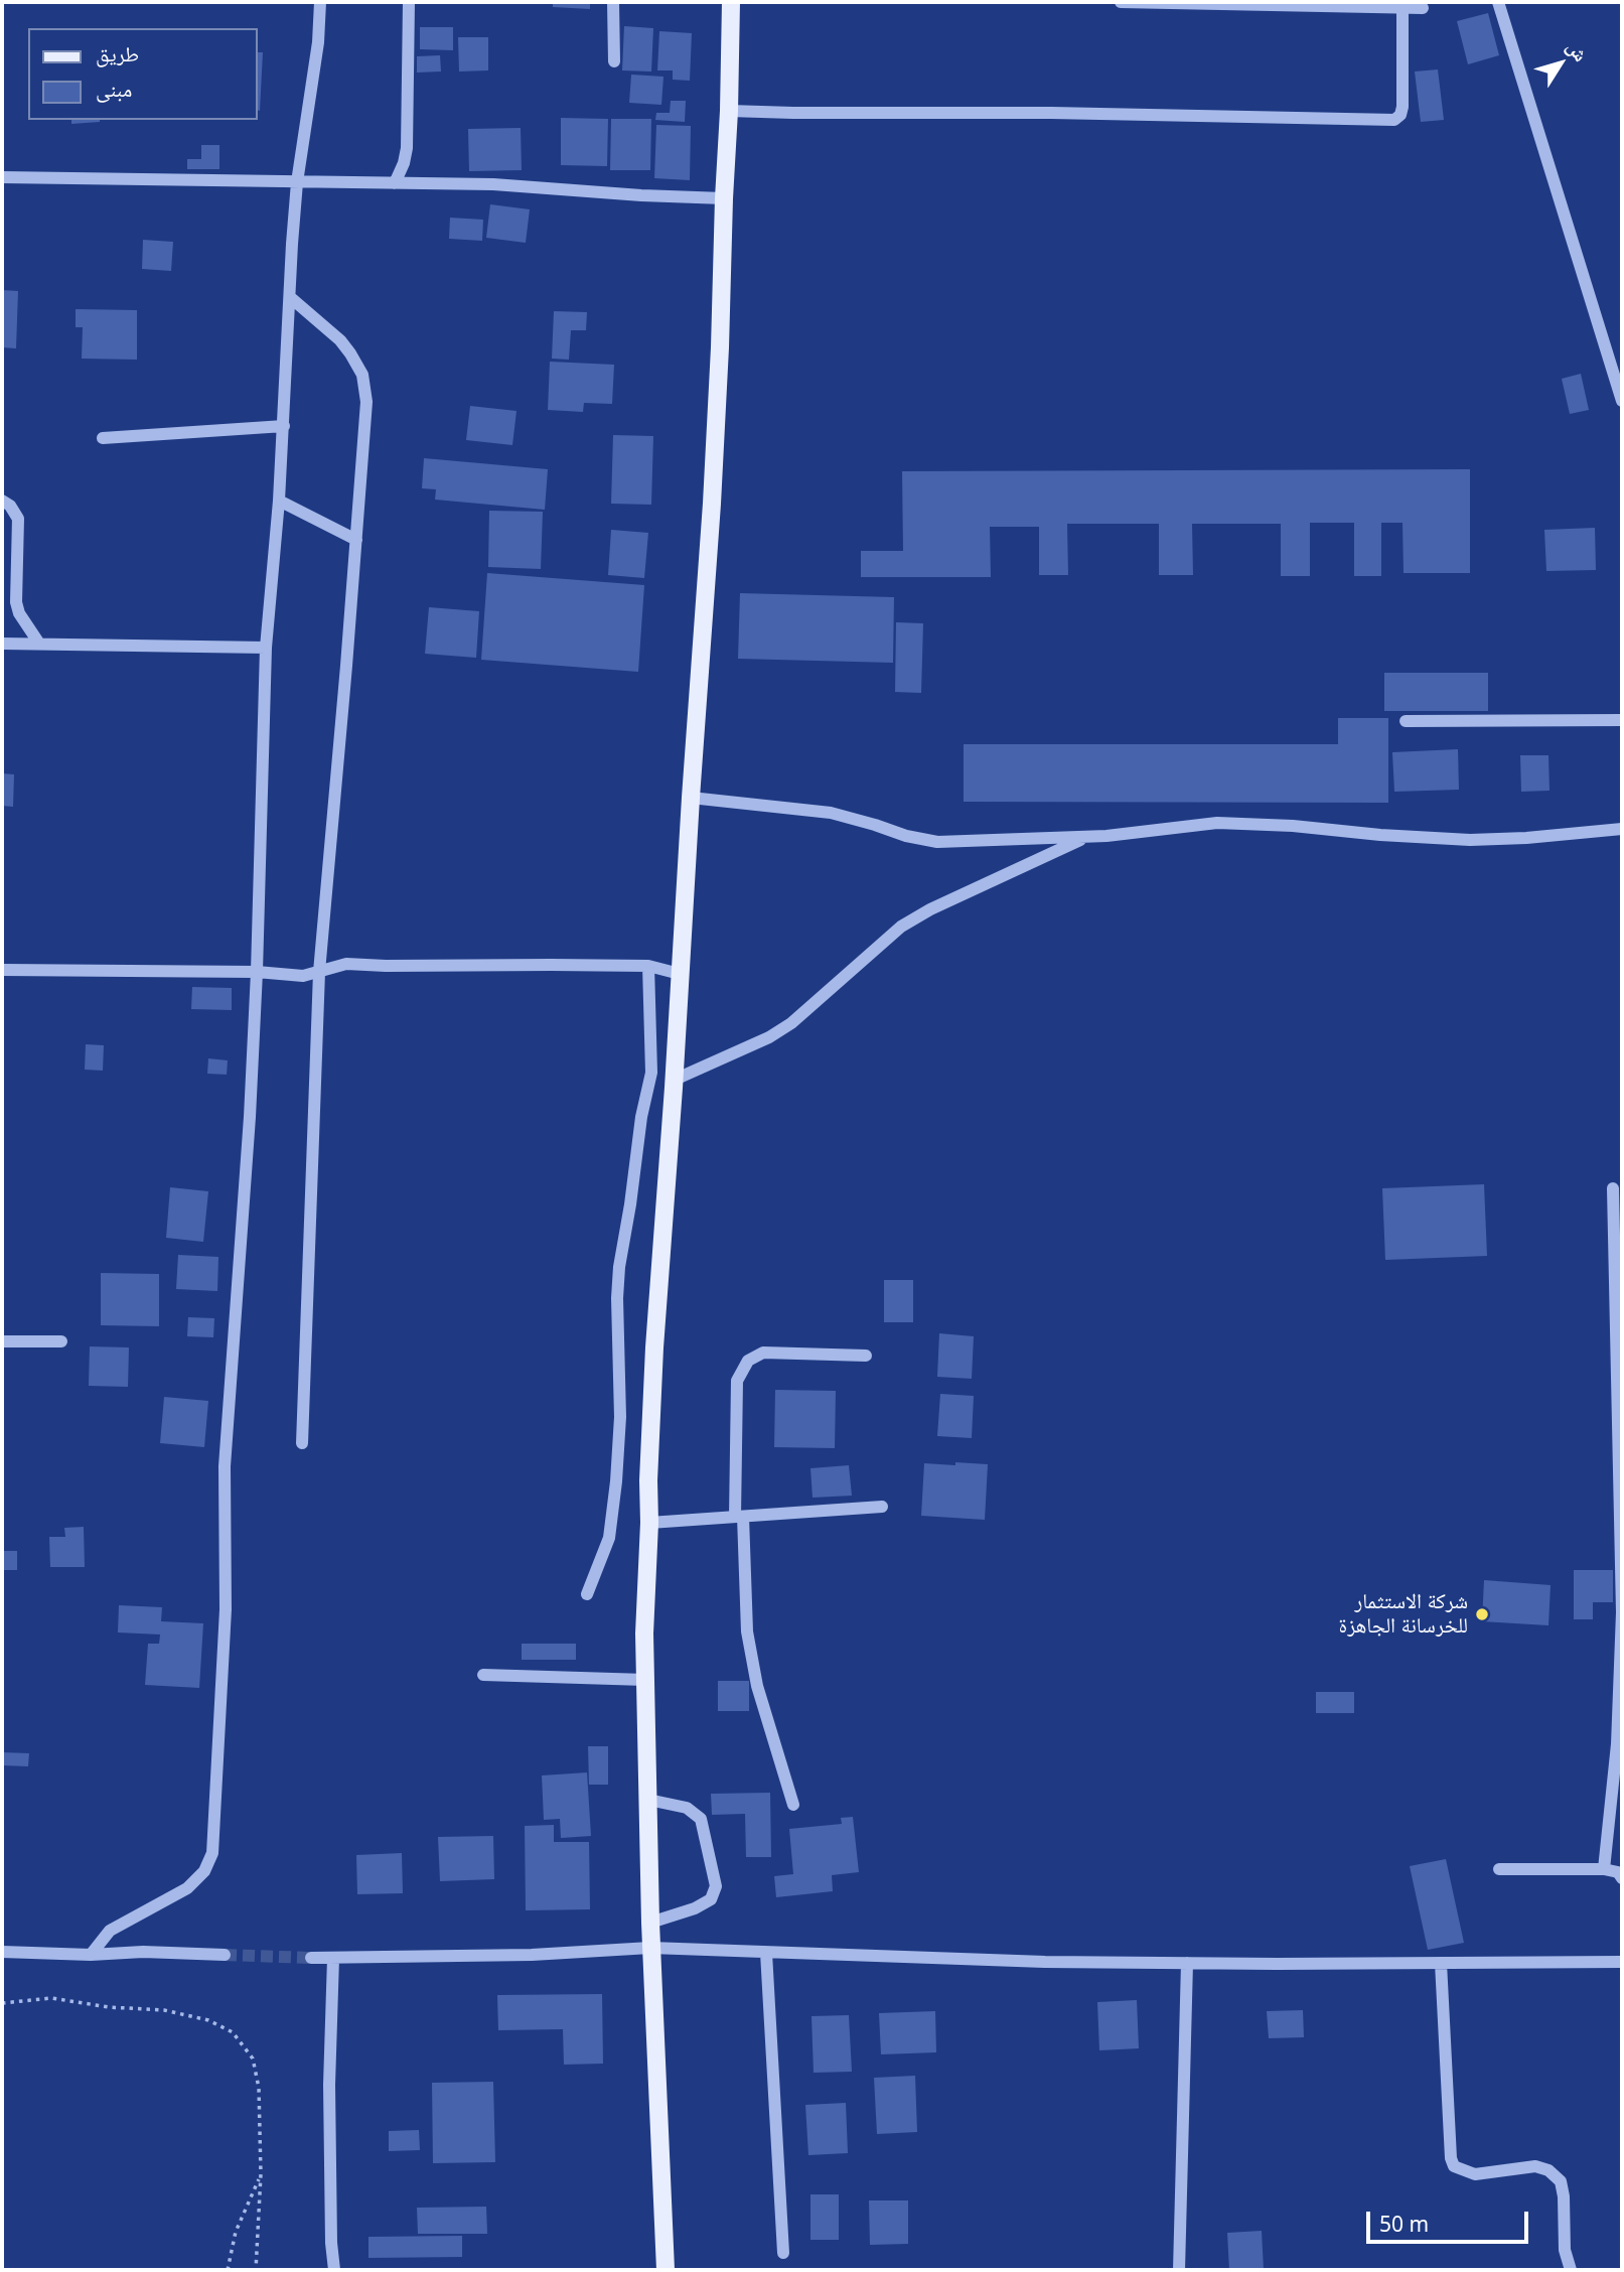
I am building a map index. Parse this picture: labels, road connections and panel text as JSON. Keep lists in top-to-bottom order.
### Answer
{
  "places": ["شركة الاستثمار للخرسانة الجاهزة"],
  "legend": ["طريق", "مبنى"],
  "scale_bar": "50 m",
  "north": "top right"
}
